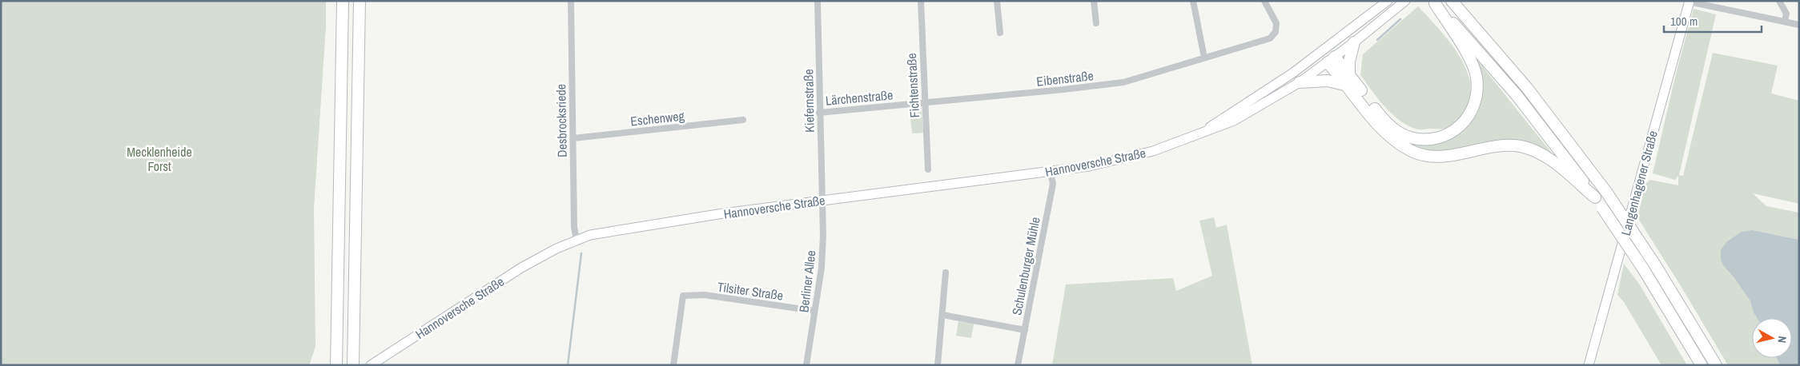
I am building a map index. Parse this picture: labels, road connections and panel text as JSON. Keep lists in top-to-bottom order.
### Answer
{
  "streets": {
    "main road": ["Hannoversche Straße", "Langenhagener Straße"],
    "street": [
      "Eibenstraße",
      "Fichtenstraße",
      "Lärchenstraße",
      "Kiefernstraße",
      "Eschenweg",
      "Desbrocksriede",
      "Schulenburger Mühle",
      "Berliner Allee",
      "Tilsiter Straße"
    ]
  },
  "crossings": [
    ["Eibenstraße", "Fichtenstraße"],
    ["Eibenstraße", "Lärchenstraße"],
    ["Fichtenstraße", "Lärchenstraße"],
    ["Lärchenstraße", "Kiefernstraße"],
    ["Kiefernstraße", "Hannoversche Straße"],
    ["Kiefernstraße", "Berliner Allee"],
    ["Eschenweg", "Desbrocksriede"],
    ["Desbrocksriede", "Hannoversche Straße"],
    ["Hannoversche Straße", "Schulenburger Mühle"],
    ["Hannoversche Straße", "Berliner Allee"],
    ["Berliner Allee", "Tilsiter Straße"]
  ],
  "parks": ["Mecklenheide Forst"],
  "scale_bar": "100 m",
  "north": "right"
}
